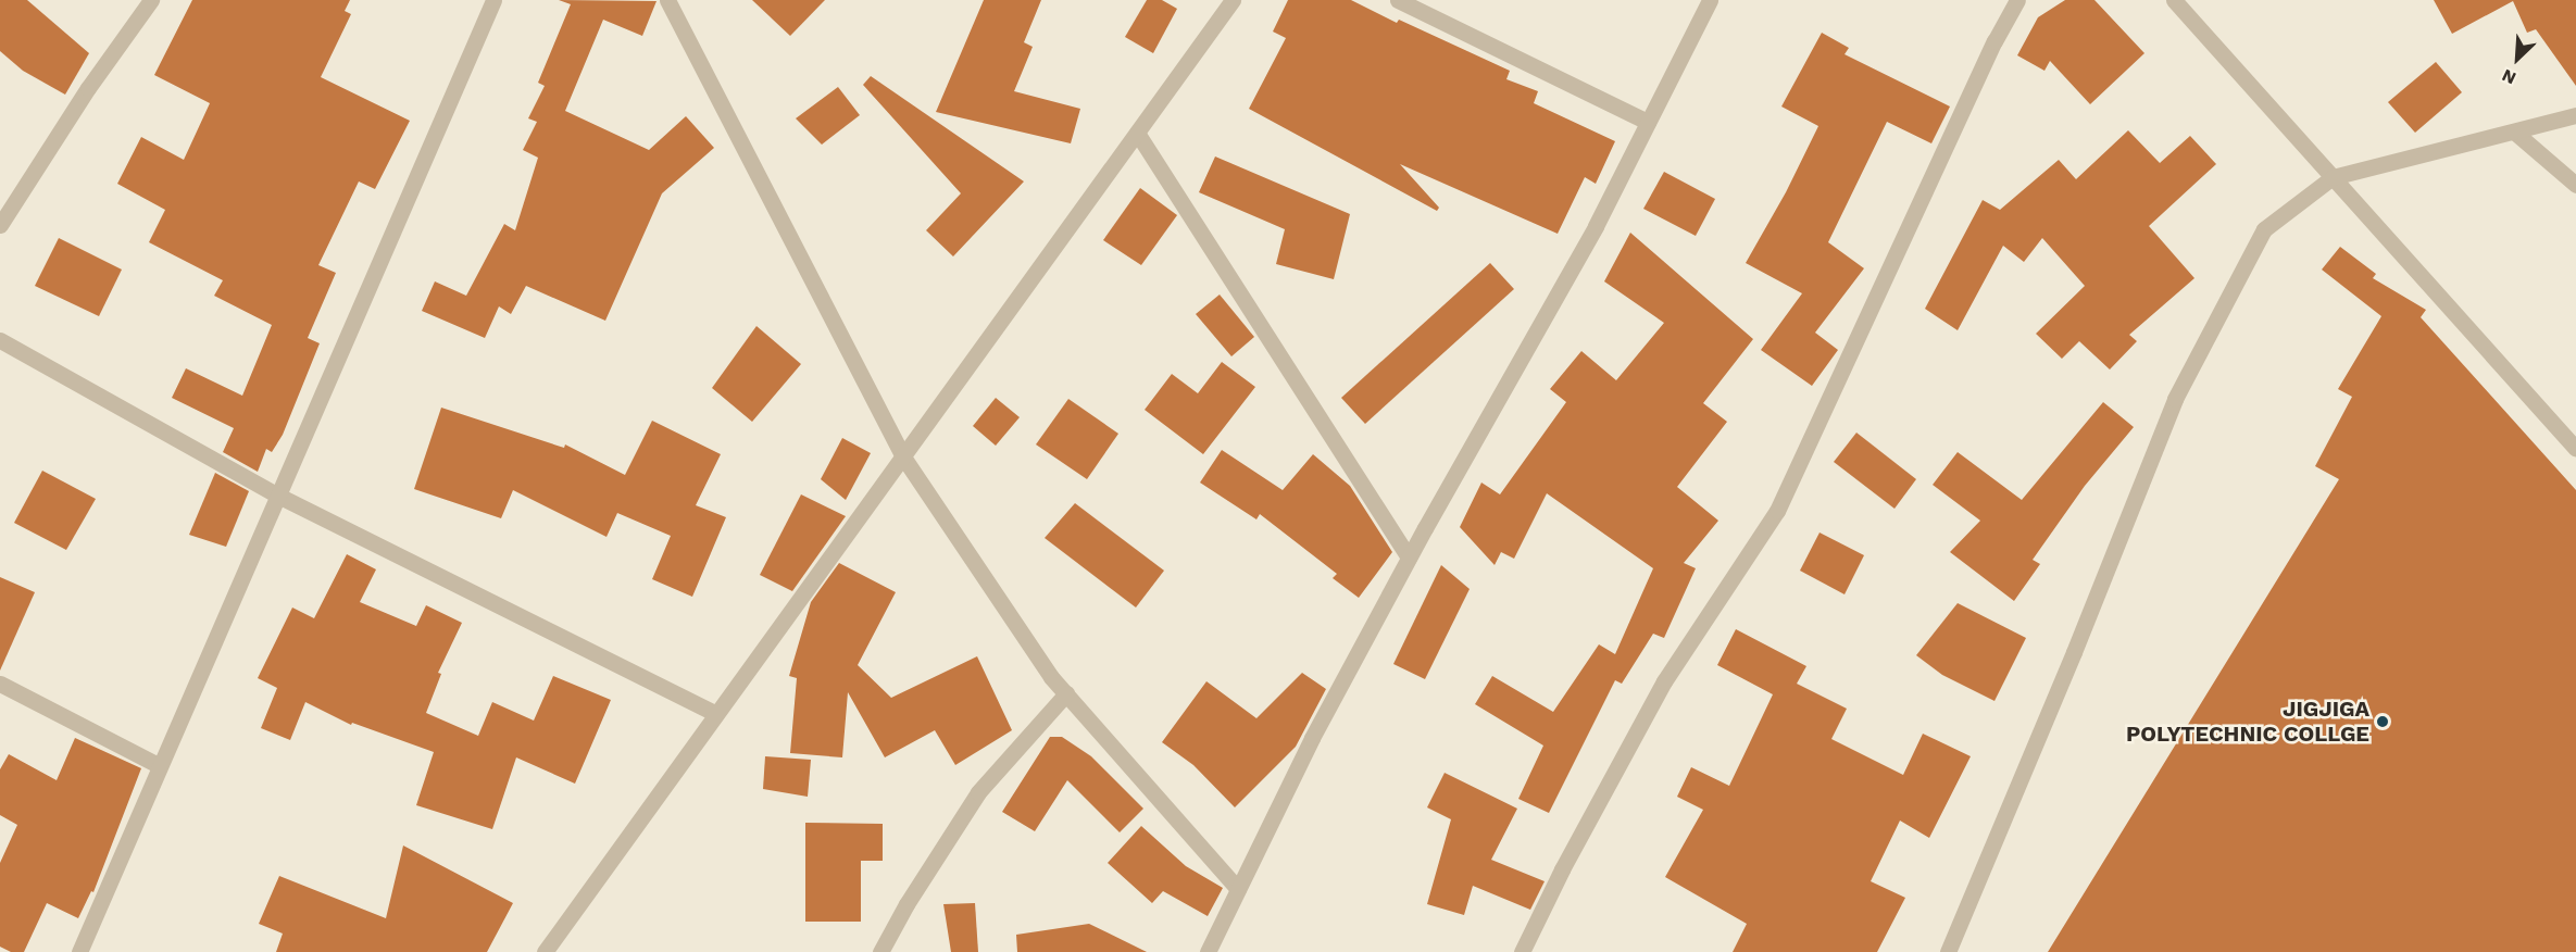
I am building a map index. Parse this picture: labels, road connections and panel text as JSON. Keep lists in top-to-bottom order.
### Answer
{
  "places": ["JIGJIGA POLYTECHNIC COLLGE"],
  "north": "bottom left"
}
